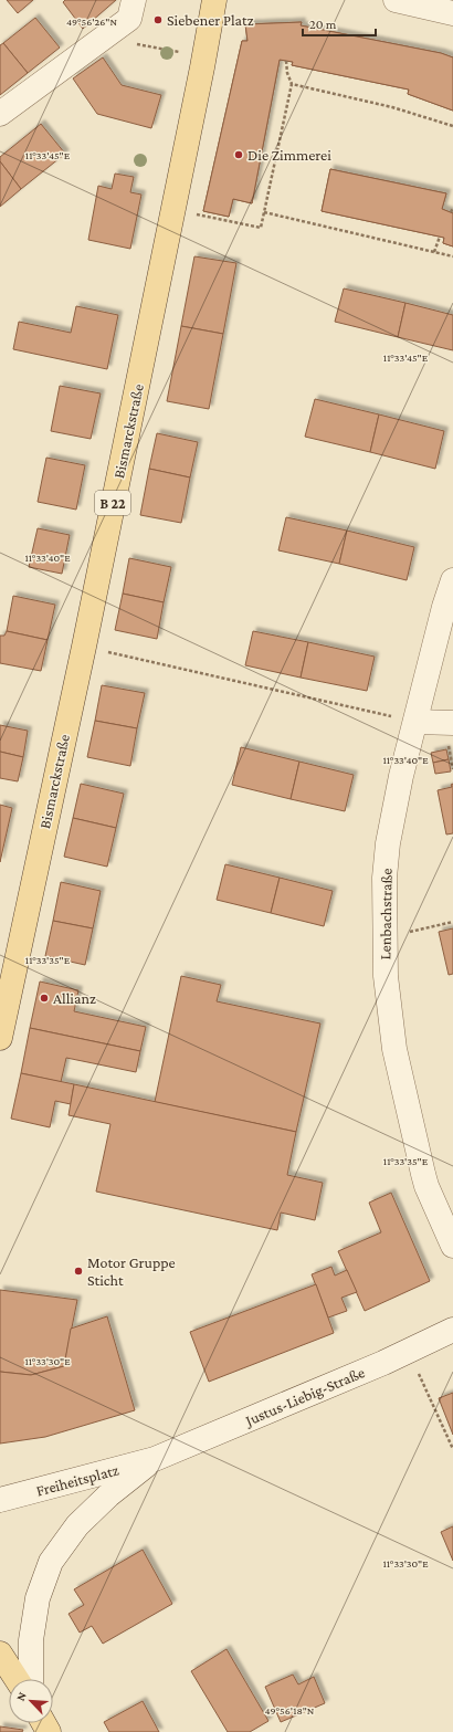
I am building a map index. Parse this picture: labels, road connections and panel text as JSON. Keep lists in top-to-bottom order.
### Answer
{
  "streets": {
    "main road": ["Bismarckstraße", "B 22"],
    "street": ["Lenbachstraße", "Justus-Liebig-Straße", "Freiheitsplatz"]
  },
  "crossings": [
    ["Bismarckstraße", "B 22"],
    ["Justus-Liebig-Straße", "Freiheitsplatz"]
  ],
  "places": [
    "Siebener Platz",
    "Die Zimmerei",
    "Allianz",
    "Motor Gruppe Sticht"
  ],
  "scale_bar": "20 m",
  "north": "top left",
  "coordinates": [
    "49°56'26\"N",
    "11°33'45\"E",
    "11°33'40\"E",
    "11°33'35\"E",
    "11°33'30\"E",
    "49°56'18\"N"
  ]
}
